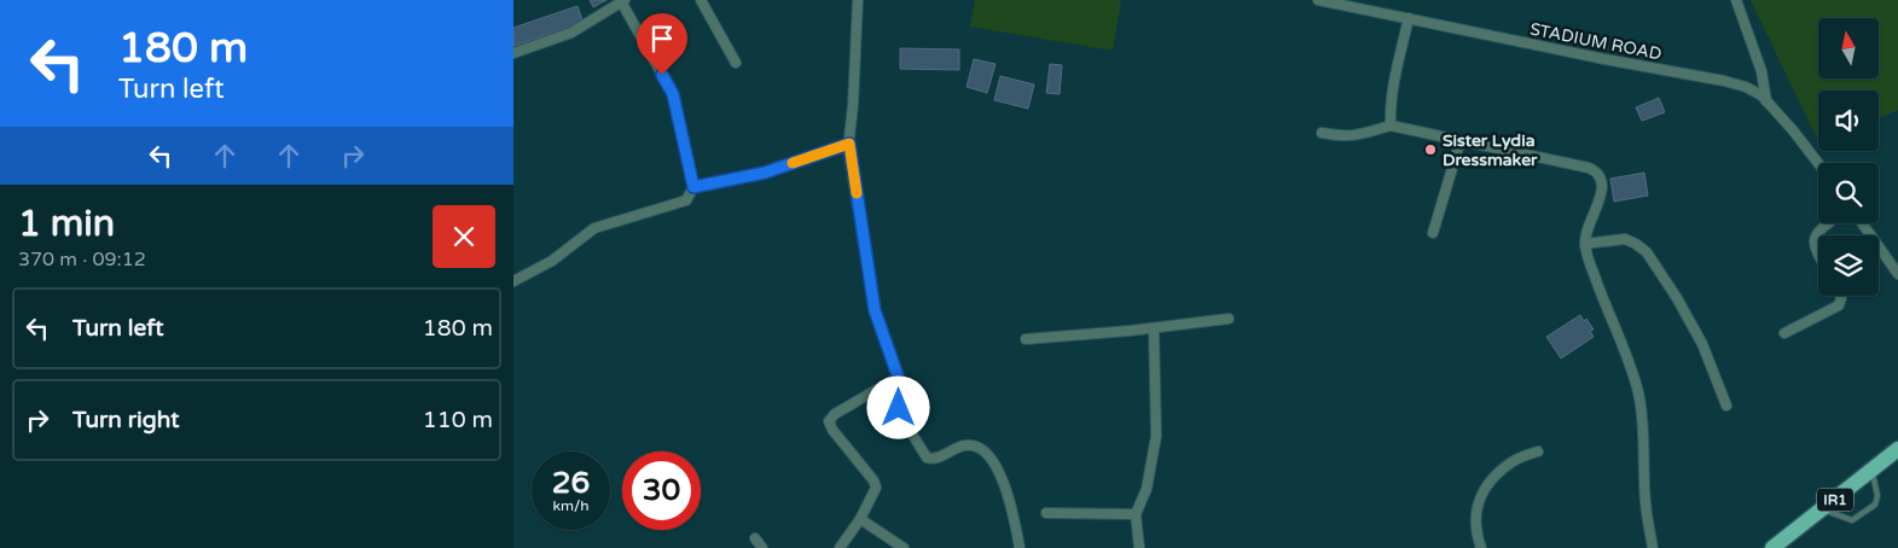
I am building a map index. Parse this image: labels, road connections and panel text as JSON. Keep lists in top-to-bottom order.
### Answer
{
  "streets": {
    "main road": ["IR1"],
    "street": ["STADIUM ROAD"]
  },
  "places": ["Sister Lydia Dressmaker"],
  "north": "top",
  "page": {
    "turn": ["180 m", "Turn left"],
    "heading": ["1 min", "370 m · 09:12"],
    "list": [
      {
        "name": "Turn left",
        "value": "180 m"
      },
      {
        "name": "Turn right",
        "value": "110 m"
      }
    ],
    "speed": "26 km/h",
    "limit": "30"
  }
}
